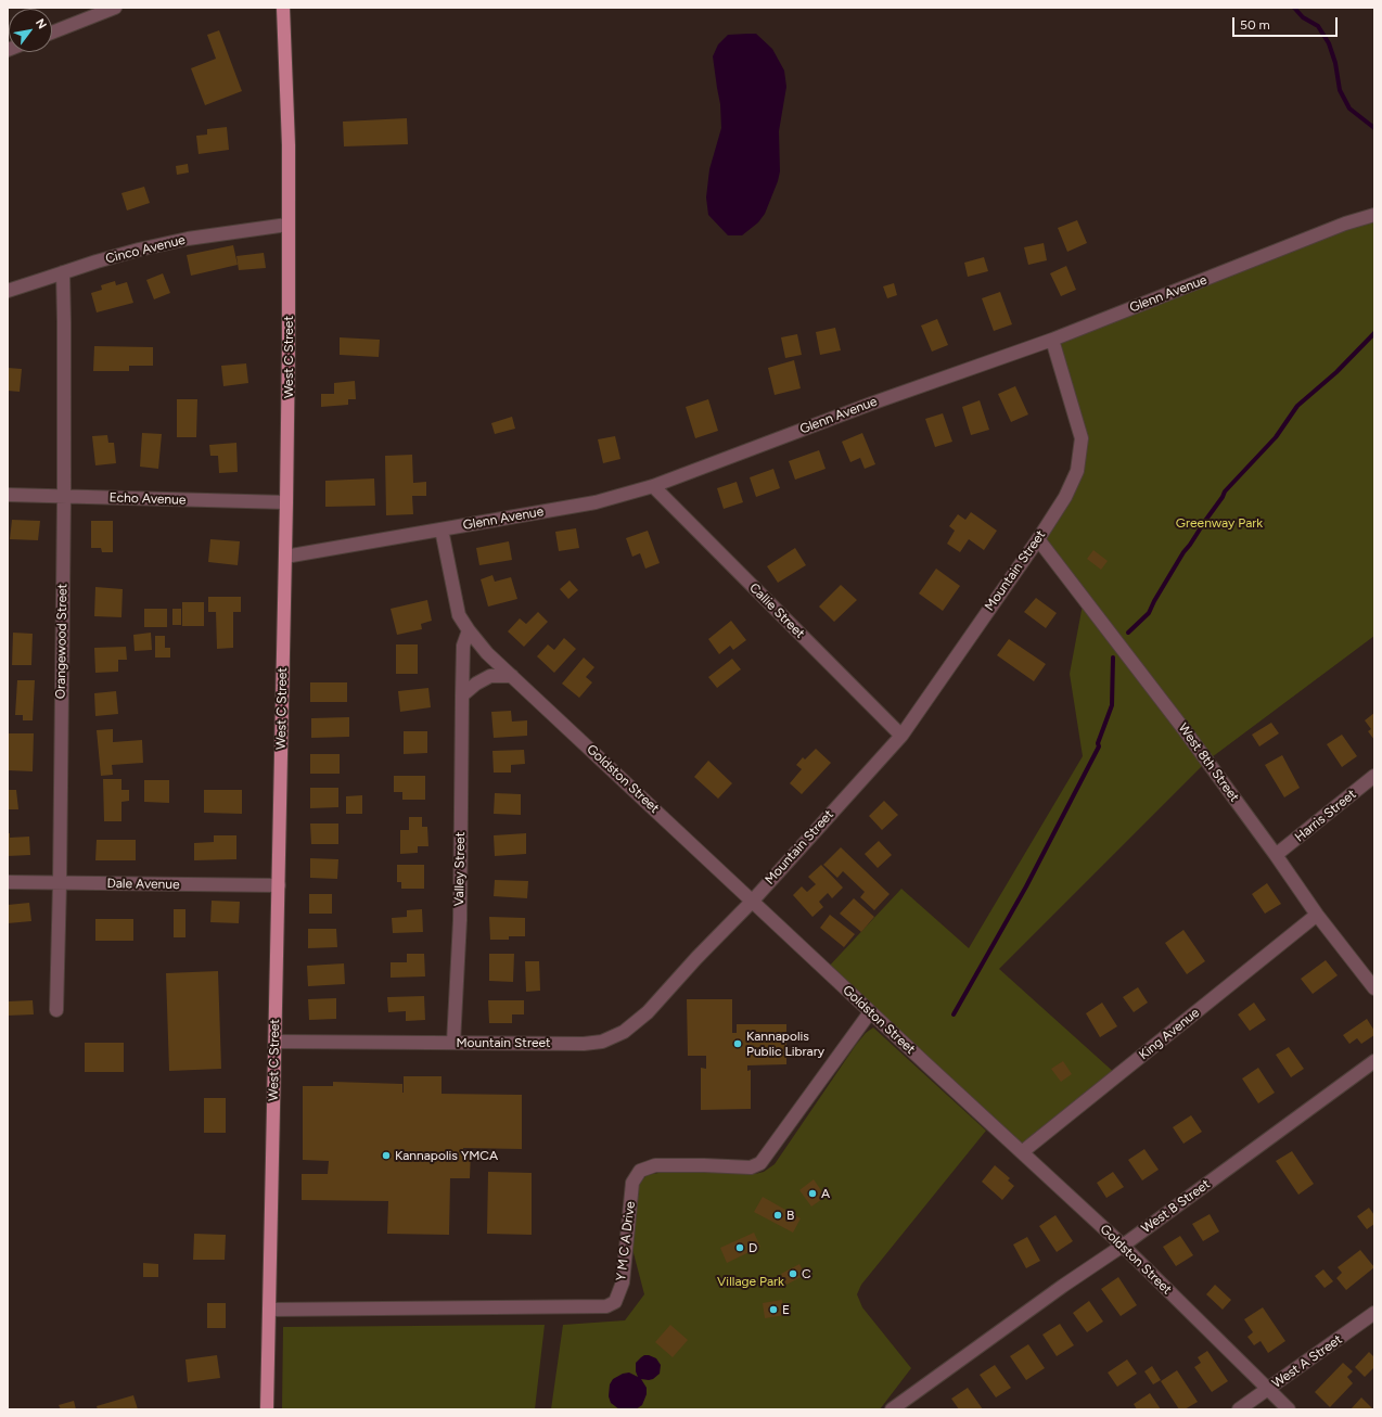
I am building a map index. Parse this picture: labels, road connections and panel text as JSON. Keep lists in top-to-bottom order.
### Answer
{
  "streets": {
    "main road": ["West C Street"],
    "street": [
      "Cinco Avenue",
      "Glenn Avenue",
      "Echo Avenue",
      "Mountain Street",
      "Callie Street",
      "Orangewood Street",
      "West 8th Street",
      "Goldston Street",
      "Harris Street",
      "Valley Street",
      "Dale Avenue",
      "King Avenue",
      "West B Street",
      "Y M C A Drive",
      "West A Street"
    ]
  },
  "crossings": [
    ["Cinco Avenue", "West C Street"],
    ["Cinco Avenue", "Orangewood Street"],
    ["Glenn Avenue", "West C Street"],
    ["Glenn Avenue", "Mountain Street"],
    ["Glenn Avenue", "Callie Street"],
    ["West C Street", "Echo Avenue"],
    ["West C Street", "Mountain Street"],
    ["West C Street", "Dale Avenue"],
    ["West C Street", "Y M C A Drive"],
    ["Echo Avenue", "Orangewood Street"],
    ["Mountain Street", "Callie Street"],
    ["Mountain Street", "West 8th Street"],
    ["Mountain Street", "Goldston Street"],
    ["Mountain Street", "Valley Street"],
    ["Orangewood Street", "Dale Avenue"],
    ["West 8th Street", "Harris Street"],
    ["West 8th Street", "King Avenue"],
    ["Goldston Street", "Valley Street"],
    ["Goldston Street", "King Avenue"],
    ["Goldston Street", "West B Street"],
    ["Goldston Street", "Y M C A Drive"],
    ["Goldston Street", "West A Street"]
  ],
  "parks": ["Greenway Park", "Village Park"],
  "places": [
    "Kannapolis Public Library",
    "Kannapolis YMCA",
    "A",
    "B",
    "D",
    "C",
    "E"
  ],
  "scale_bar": "50 m",
  "north": "top right"
}
